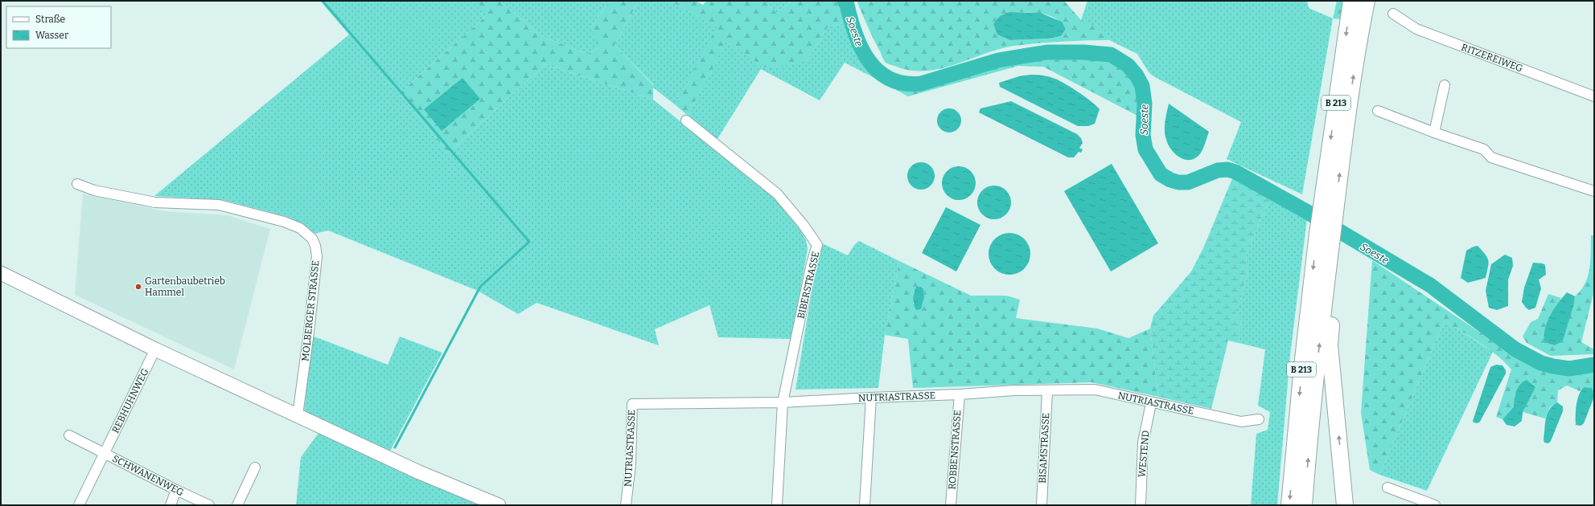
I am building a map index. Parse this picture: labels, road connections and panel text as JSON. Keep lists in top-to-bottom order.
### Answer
{
  "streets": {
    "highway": ["B 213"],
    "street": [
      "RITZEREIWEG",
      "BIBERSTRASSE",
      "MOLBERGER STRASSE",
      "NUTRIASTRASSE",
      "REBHUHNWEG",
      "BISAMSTRASSE",
      "ROBBENSTRASSE",
      "WESTEND",
      "SCHWANENWEG"
    ]
  },
  "crossings": [
    ["BIBERSTRASSE", "NUTRIASTRASSE"],
    ["NUTRIASTRASSE", "BISAMSTRASSE"],
    ["NUTRIASTRASSE", "ROBBENSTRASSE"],
    ["NUTRIASTRASSE", "WESTEND"],
    ["REBHUHNWEG", "SCHWANENWEG"]
  ],
  "water": ["Soeste"],
  "places": ["Gartenbaubetrieb Hammel"],
  "legend": ["Straße", "Wasser"]
}
